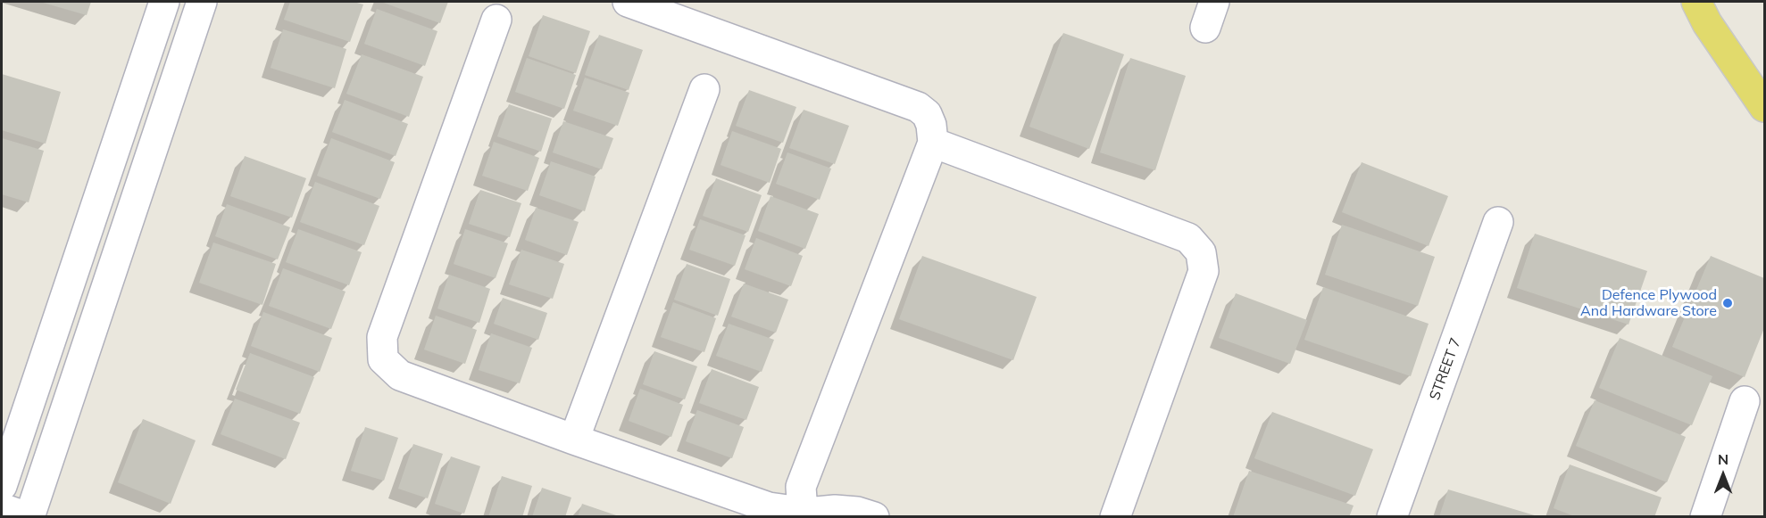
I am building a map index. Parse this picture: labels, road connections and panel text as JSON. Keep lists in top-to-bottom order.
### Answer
{
  "streets": {
    "street": ["STREET 7"]
  },
  "places": ["Defence Plywood And Hardware Store"],
  "north": "top"
}
